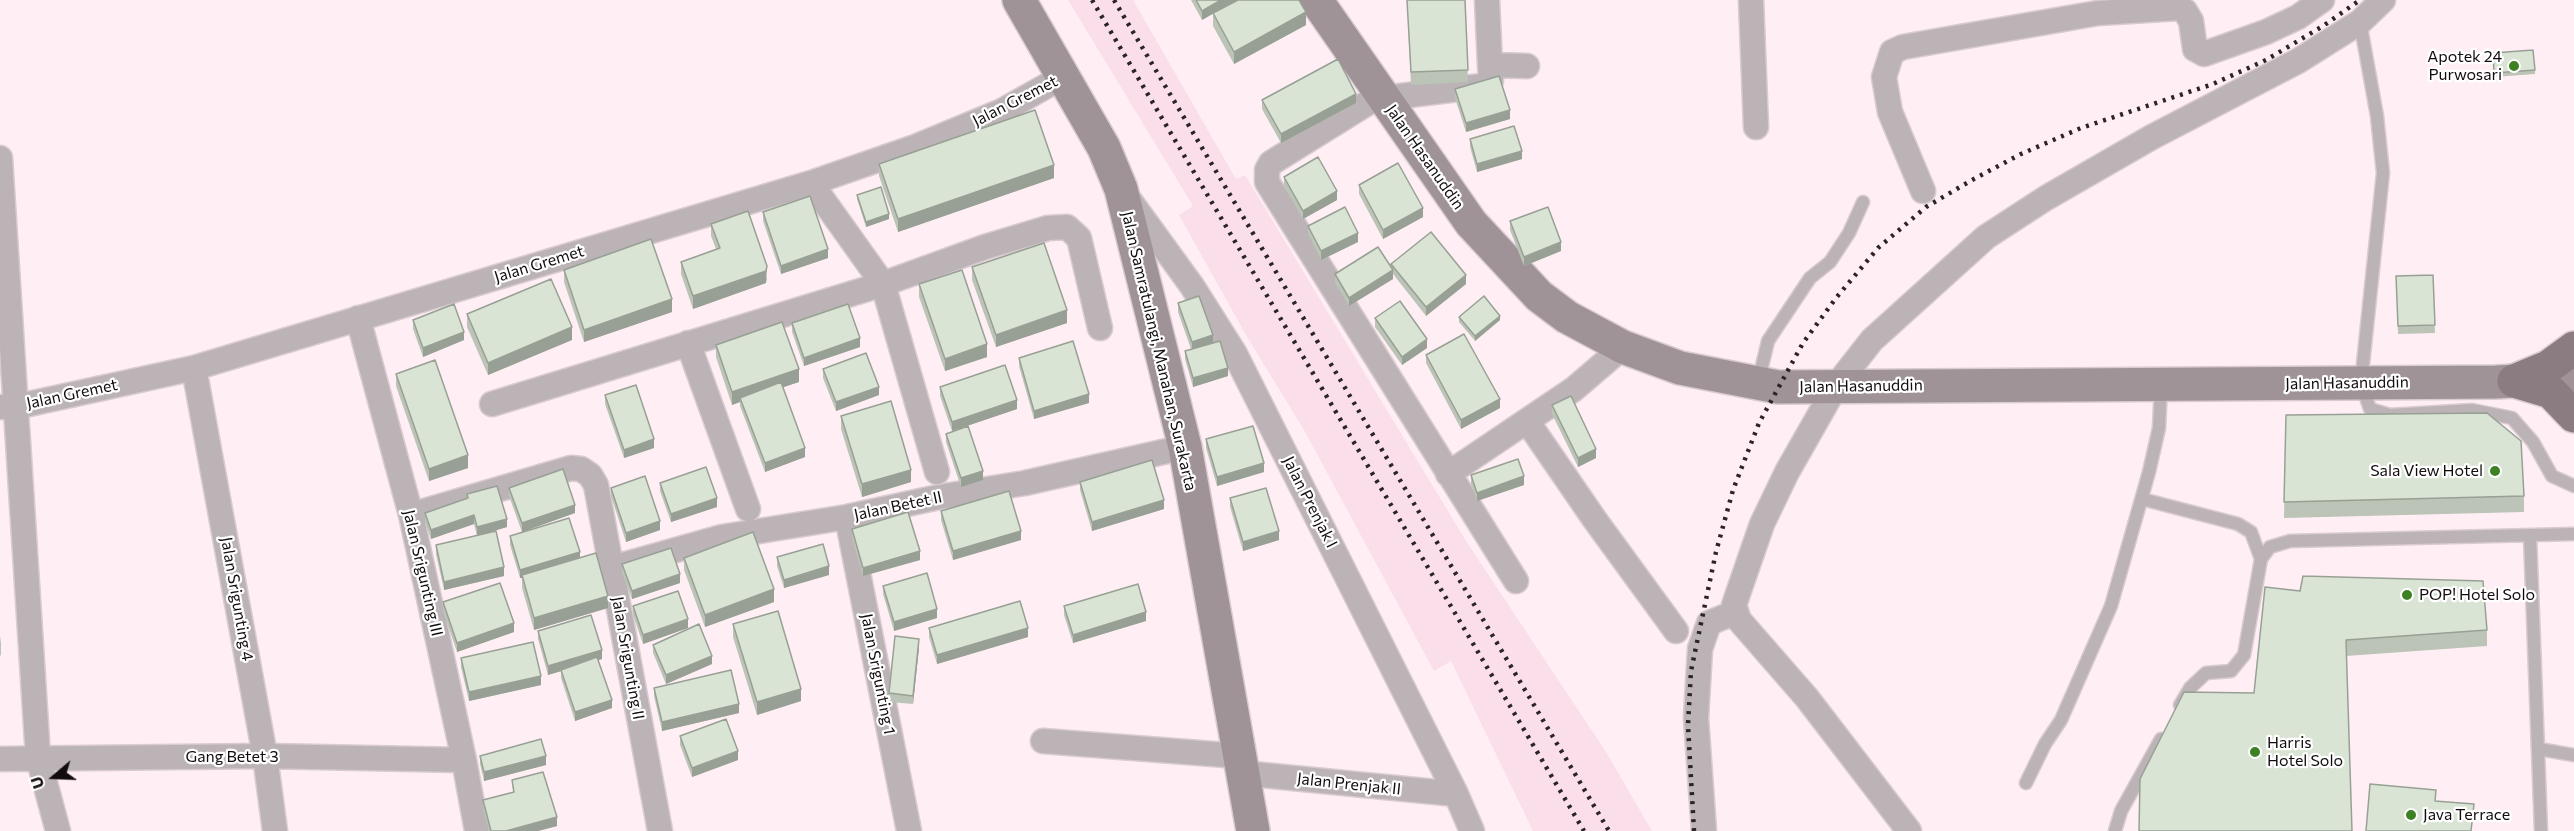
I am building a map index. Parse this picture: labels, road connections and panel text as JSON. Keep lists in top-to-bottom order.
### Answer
{
  "streets": {
    "main road": ["Jalan Hasanuddin", "Jalan Samratulangi, Manahan, Surakarta"],
    "street": [
      "Jalan Gremet",
      "Jalan Prenjak I",
      "Jalan Betet II",
      "Jalan Srigunting III",
      "Jalan Srigunting 4",
      "Jalan Srigunting II",
      "Jalan Srigunting 1",
      "Gang Betet 3",
      "Jalan Prenjak II"
    ]
  },
  "crossings": [
    ["Jalan Gremet", "Jalan Samratulangi, Manahan, Surakarta"],
    ["Jalan Gremet", "Jalan Srigunting III"],
    ["Jalan Gremet", "Jalan Srigunting 4"],
    ["Jalan Samratulangi, Manahan, Surakarta", "Jalan Prenjak I"],
    ["Jalan Samratulangi, Manahan, Surakarta", "Jalan Betet II"],
    ["Jalan Samratulangi, Manahan, Surakarta", "Jalan Prenjak II"],
    ["Jalan Prenjak I", "Jalan Prenjak II"],
    ["Jalan Betet II", "Jalan Srigunting II"],
    ["Jalan Betet II", "Jalan Srigunting 1"],
    ["Jalan Srigunting III", "Jalan Srigunting II"],
    ["Jalan Srigunting III", "Gang Betet 3"],
    ["Jalan Srigunting 4", "Gang Betet 3"]
  ],
  "places": [
    "Apotek 24 Purwosari",
    "Sala View Hotel",
    "POP! Hotel Solo",
    "Harris Hotel Solo",
    "Java Terrace"
  ],
  "north": "left"
}
